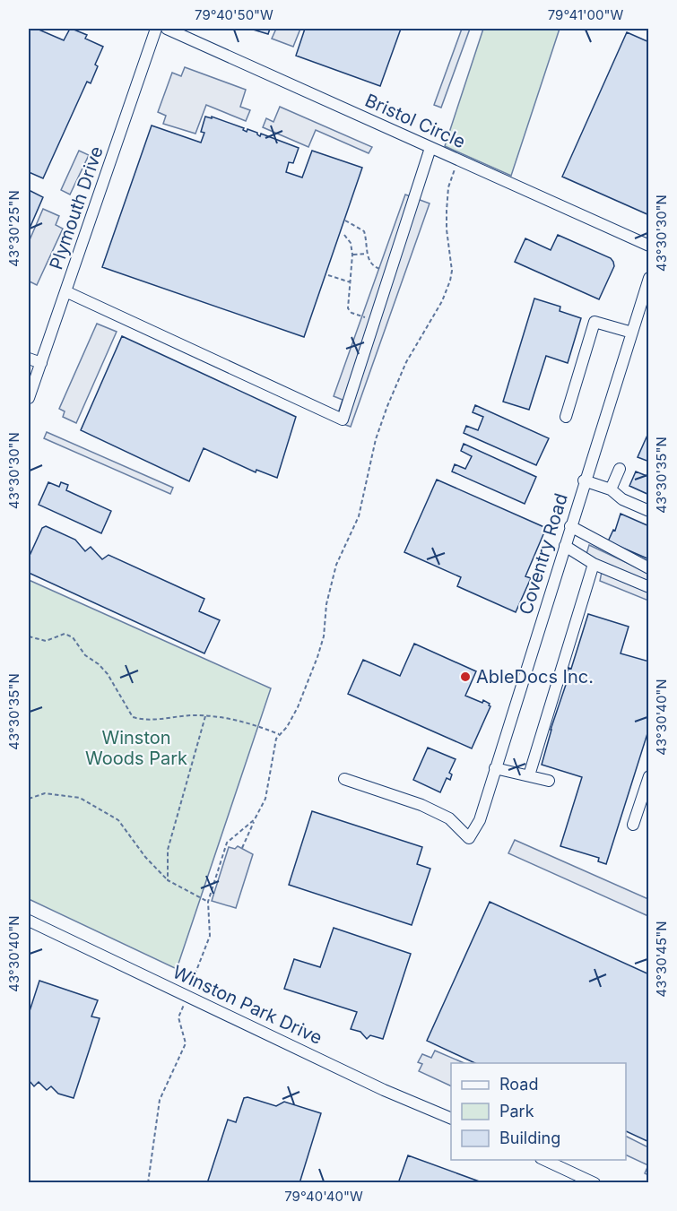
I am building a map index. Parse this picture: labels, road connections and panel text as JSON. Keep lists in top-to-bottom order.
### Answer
{
  "streets": {
    "street": [
      "Bristol Circle",
      "Plymouth Drive",
      "Coventry Road",
      "Winston Park Drive"
    ]
  },
  "parks": ["Winston Woods Park"],
  "places": ["AbleDocs Inc."],
  "legend": ["Road", "Park", "Building"],
  "coordinates": [
    "79°40'50\"W",
    "79°41'00\"W",
    "43°30'25\"N",
    "43°30'30\"N",
    "43°30'35\"N",
    "43°30'40\"N",
    "43°30'45\"N",
    "79°40'40\"W"
  ]
}
